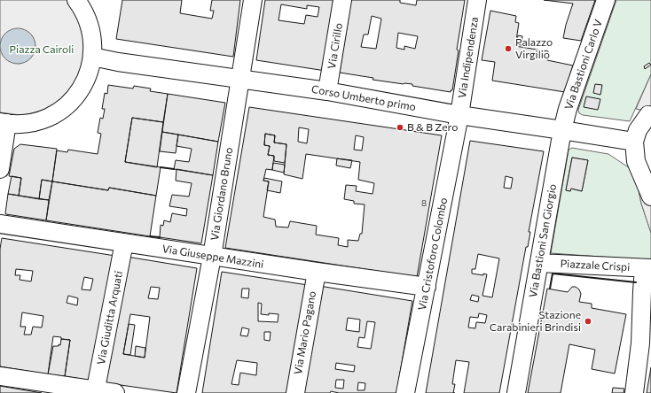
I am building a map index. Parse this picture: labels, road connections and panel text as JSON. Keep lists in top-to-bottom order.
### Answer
{
  "streets": {
    "street": [
      "Via Cirillo",
      "Via Indipendenza",
      "Via Bastioni Carlo V",
      "Corso Umberto primo",
      "Via Giordano Bruno",
      "Via Bastioni San Giorgio",
      "Via Cristoforo Colombo",
      "Via Giuseppe Mazzini",
      "Piazzale Crispi",
      "Via Giuditta Arquati",
      "Via Mario Pagano"
    ]
  },
  "crossings": [
    ["Via Cirillo", "Corso Umberto primo"],
    ["Via Indipendenza", "Corso Umberto primo"],
    ["Via Indipendenza", "Via Cristoforo Colombo"],
    ["Via Bastioni Carlo V", "Corso Umberto primo"],
    ["Via Bastioni Carlo V", "Via Bastioni San Giorgio"],
    ["Corso Umberto primo", "Via Giordano Bruno"],
    ["Corso Umberto primo", "Via Bastioni San Giorgio"],
    ["Corso Umberto primo", "Via Cristoforo Colombo"],
    ["Via Giordano Bruno", "Via Giuseppe Mazzini"],
    ["Via Bastioni San Giorgio", "Piazzale Crispi"],
    ["Via Cristoforo Colombo", "Via Giuseppe Mazzini"],
    ["Via Giuseppe Mazzini", "Via Giuditta Arquati"],
    ["Via Giuseppe Mazzini", "Via Mario Pagano"]
  ],
  "parks": ["Piazza Cairoli"],
  "places": ["Palazzo Virgilio", "B & B Zero", "Stazione Carabinieri Brindisi"],
  "house_numbers": ["8"]
}
